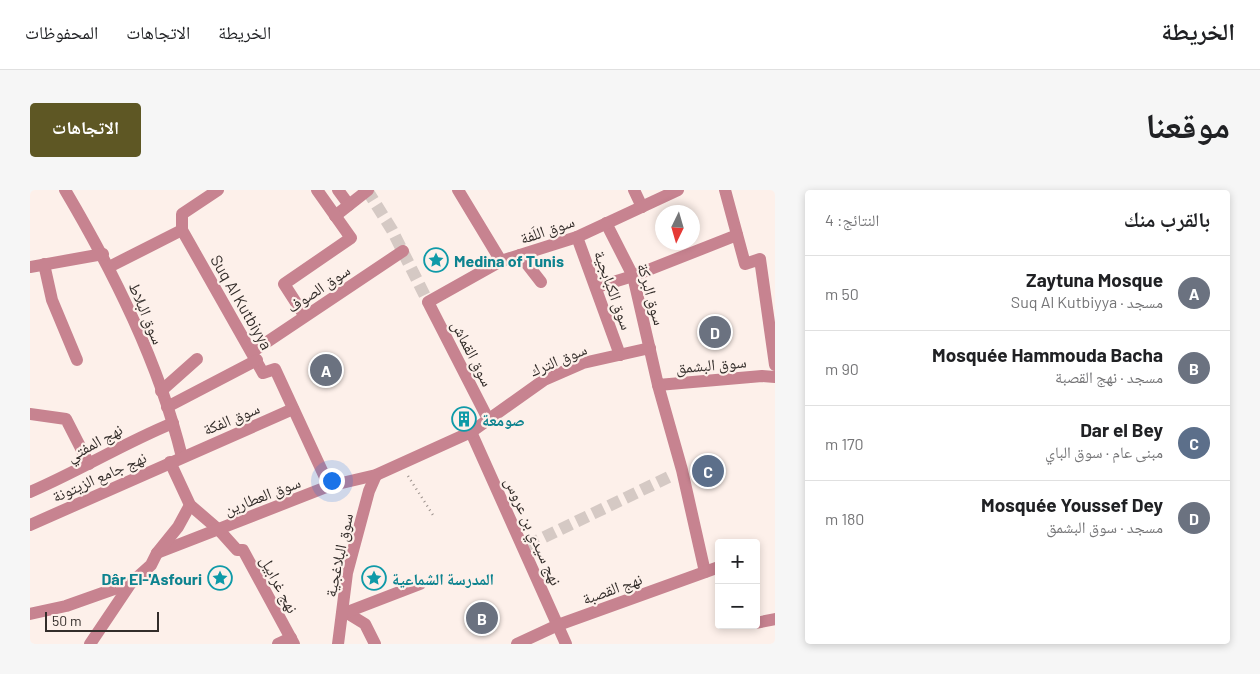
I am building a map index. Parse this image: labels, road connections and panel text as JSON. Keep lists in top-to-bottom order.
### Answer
{
  "streets": {
    "street": [
      "سوق اللَفة",
      "سوق الصوف",
      "سوق الكبابجية",
      "سوق البركة",
      "Suq Al Kutbiyya",
      "سوق البلاط",
      "سوق القماش",
      "سوق الترك",
      "سوق البشمق",
      "سوق الفكة",
      "نهج المفتي",
      "نهج جامع الزيتونة",
      "سوق العطارين",
      "نهج سيدي بن عروس",
      "سوق البلاغجية",
      "نهج غرابيل",
      "نهج القصبة"
    ]
  },
  "crossings": [
    ["سوق اللَفة", "سوق الكبابجية"],
    ["سوق اللَفة", "سوق البركة"],
    ["سوق اللَفة", "سوق القماش"],
    ["سوق الصوف", "Suq Al Kutbiyya"],
    ["سوق الصوف", "سوق البلاط"],
    ["سوق الكبابجية", "سوق الترك"],
    ["سوق البركة", "سوق الترك"],
    ["سوق البركة", "سوق البشمق"],
    ["Suq Al Kutbiyya", "سوق الفكة"],
    ["Suq Al Kutbiyya", "سوق العطارين"],
    ["سوق البلاط", "سوق الفكة"],
    ["سوق البلاط", "نهج المفتي"],
    ["سوق البلاط", "نهج جامع الزيتونة"],
    ["سوق البلاط", "نهج غرابيل"],
    ["سوق القماش", "سوق الترك"],
    ["سوق القماش", "سوق العطارين"],
    ["سوق الترك", "سوق البشمق"],
    ["سوق الترك", "سوق العطارين"],
    ["سوق الفكة", "نهج جامع الزيتونة"],
    ["سوق الفكة", "نهج غرابيل"],
    ["نهج جامع الزيتونة", "نهج غرابيل"],
    ["سوق العطارين", "نهج سيدي بن عروس"],
    ["سوق العطارين", "سوق البلاغجية"],
    ["سوق العطارين", "نهج غرابيل"],
    ["نهج سيدي بن عروس", "نهج القصبة"]
  ],
  "places": {
    "place": ["Medina of Tunis", "Dâr El-'Asfouri", "المدرسة الشماعية"],
    "building": ["صومعة"]
  },
  "scale_bar": "50 m",
  "north": "bottom",
  "page": {
    "header": "الخريطة",
    "nav": ["الخريطة", "الاتجاهات", "المحفوظات"],
    "title": "موقعنا",
    "buttons": "الاتجاهات",
    "heading": ["بالقرب منك", "النتائج: 4"],
    "list": [
      {
        "mark": "A",
        "name": "Zaytuna Mosque",
        "note": "مسجد · Suq Al Kutbiyya",
        "value": "50 m"
      },
      {
        "mark": "B",
        "name": "Mosquée Hammouda Bacha",
        "note": "مسجد · نهج القصبة",
        "value": "90 m"
      },
      {
        "mark": "C",
        "name": "Dar el Bey",
        "note": "مبنى عام · سوق الباي",
        "value": "170 m"
      },
      {
        "mark": "D",
        "name": "Mosquée Youssef Dey",
        "note": "مسجد · سوق البشمق",
        "value": "180 m"
      }
    ],
    "pins": [
      "D",
      "A",
      "C",
      "B"
    ],
    "map_buttons": ["+", "−"],
    "scale": "50 m"
  }
}
